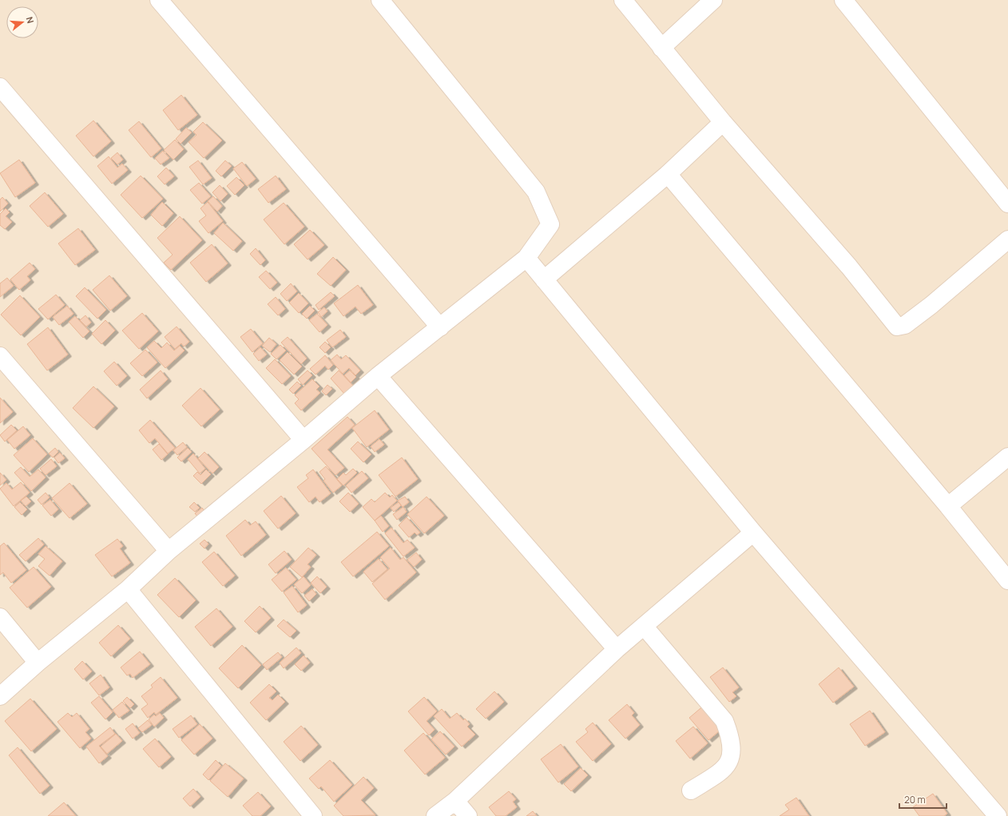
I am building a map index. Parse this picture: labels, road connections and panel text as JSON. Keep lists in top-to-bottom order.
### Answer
{
  "scale_bar": "20 m",
  "north": "right"
}
